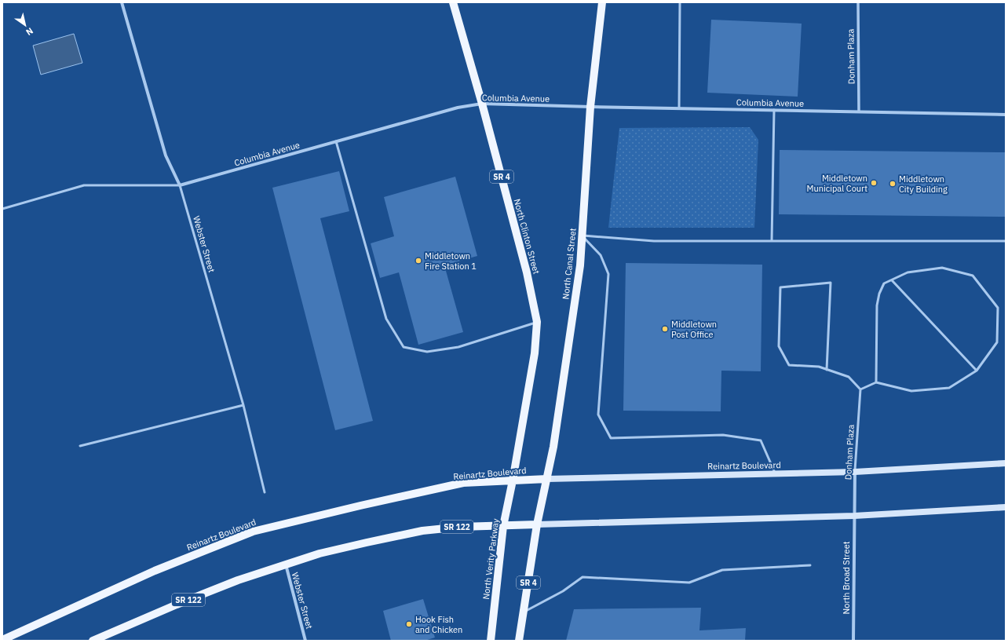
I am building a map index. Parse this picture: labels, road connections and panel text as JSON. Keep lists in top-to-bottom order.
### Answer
{
  "streets": {
    "main road": [
      "SR 4",
      "North Clinton Street",
      "North Canal Street",
      "Reinartz Boulevard",
      "SR 122",
      "North Verity Parkway"
    ],
    "street": [
      "Donham Plaza",
      "Columbia Avenue",
      "Webster Street",
      "North Broad Street"
    ]
  },
  "crossings": [
    ["Donham Plaza", "Columbia Avenue"],
    ["Donham Plaza", "Reinartz Boulevard"],
    ["Donham Plaza", "SR 122"],
    ["Donham Plaza", "North Broad Street"],
    ["Columbia Avenue", "North Clinton Street"],
    ["Columbia Avenue", "Webster Street"],
    ["Columbia Avenue", "North Canal Street"],
    ["SR 4", "North Canal Street"],
    ["SR 4", "SR 122"],
    ["North Clinton Street", "Reinartz Boulevard"],
    ["North Clinton Street", "North Verity Parkway"],
    ["Webster Street", "SR 122"],
    ["North Canal Street", "Reinartz Boulevard"],
    ["North Canal Street", "SR 122"],
    ["Reinartz Boulevard", "North Verity Parkway"],
    ["SR 122", "North Verity Parkway"],
    ["SR 122", "North Broad Street"]
  ],
  "places": [
    "Middletown Municipal Court",
    "Middletown City Building",
    "Middletown Fire Station 1",
    "Middletown Post Office",
    "Hook Fish and Chicken"
  ],
  "north": "bottom right"
}
